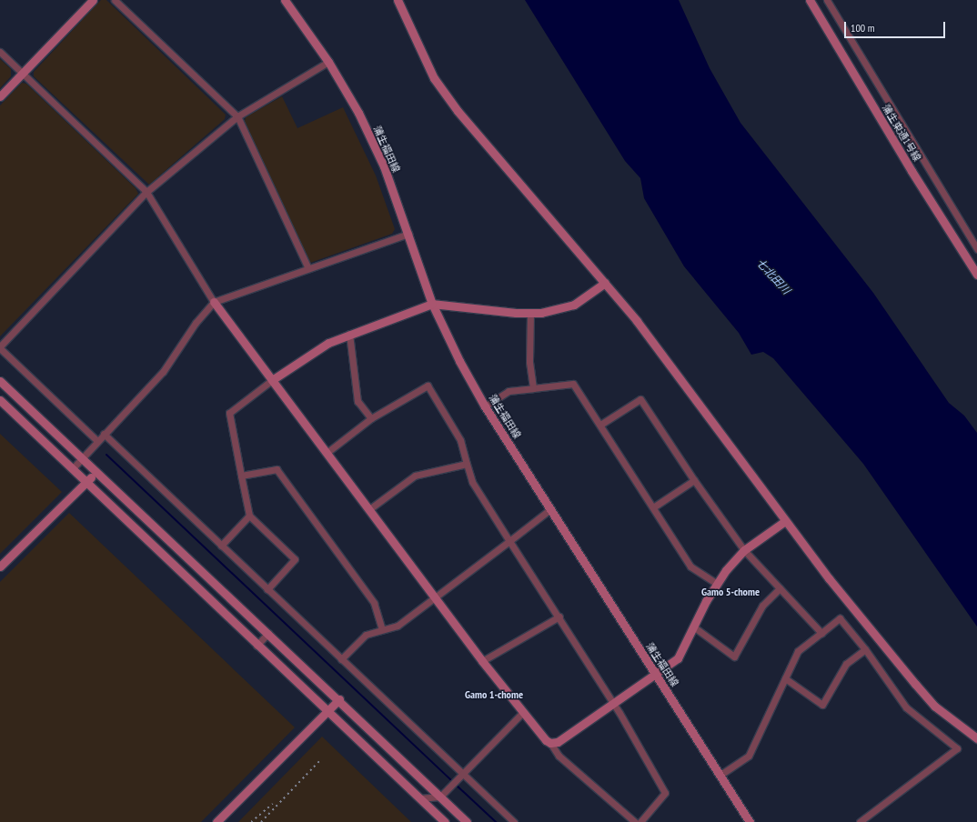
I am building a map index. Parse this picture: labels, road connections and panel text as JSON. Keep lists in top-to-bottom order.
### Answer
{
  "streets": {
    "street": ["蒲生東通1号線", "蒲生福田線"]
  },
  "districts": ["Gamo 5-chome", "Gamo 1-chome"],
  "water": ["七北田川"],
  "scale_bar": "100 m"
}
